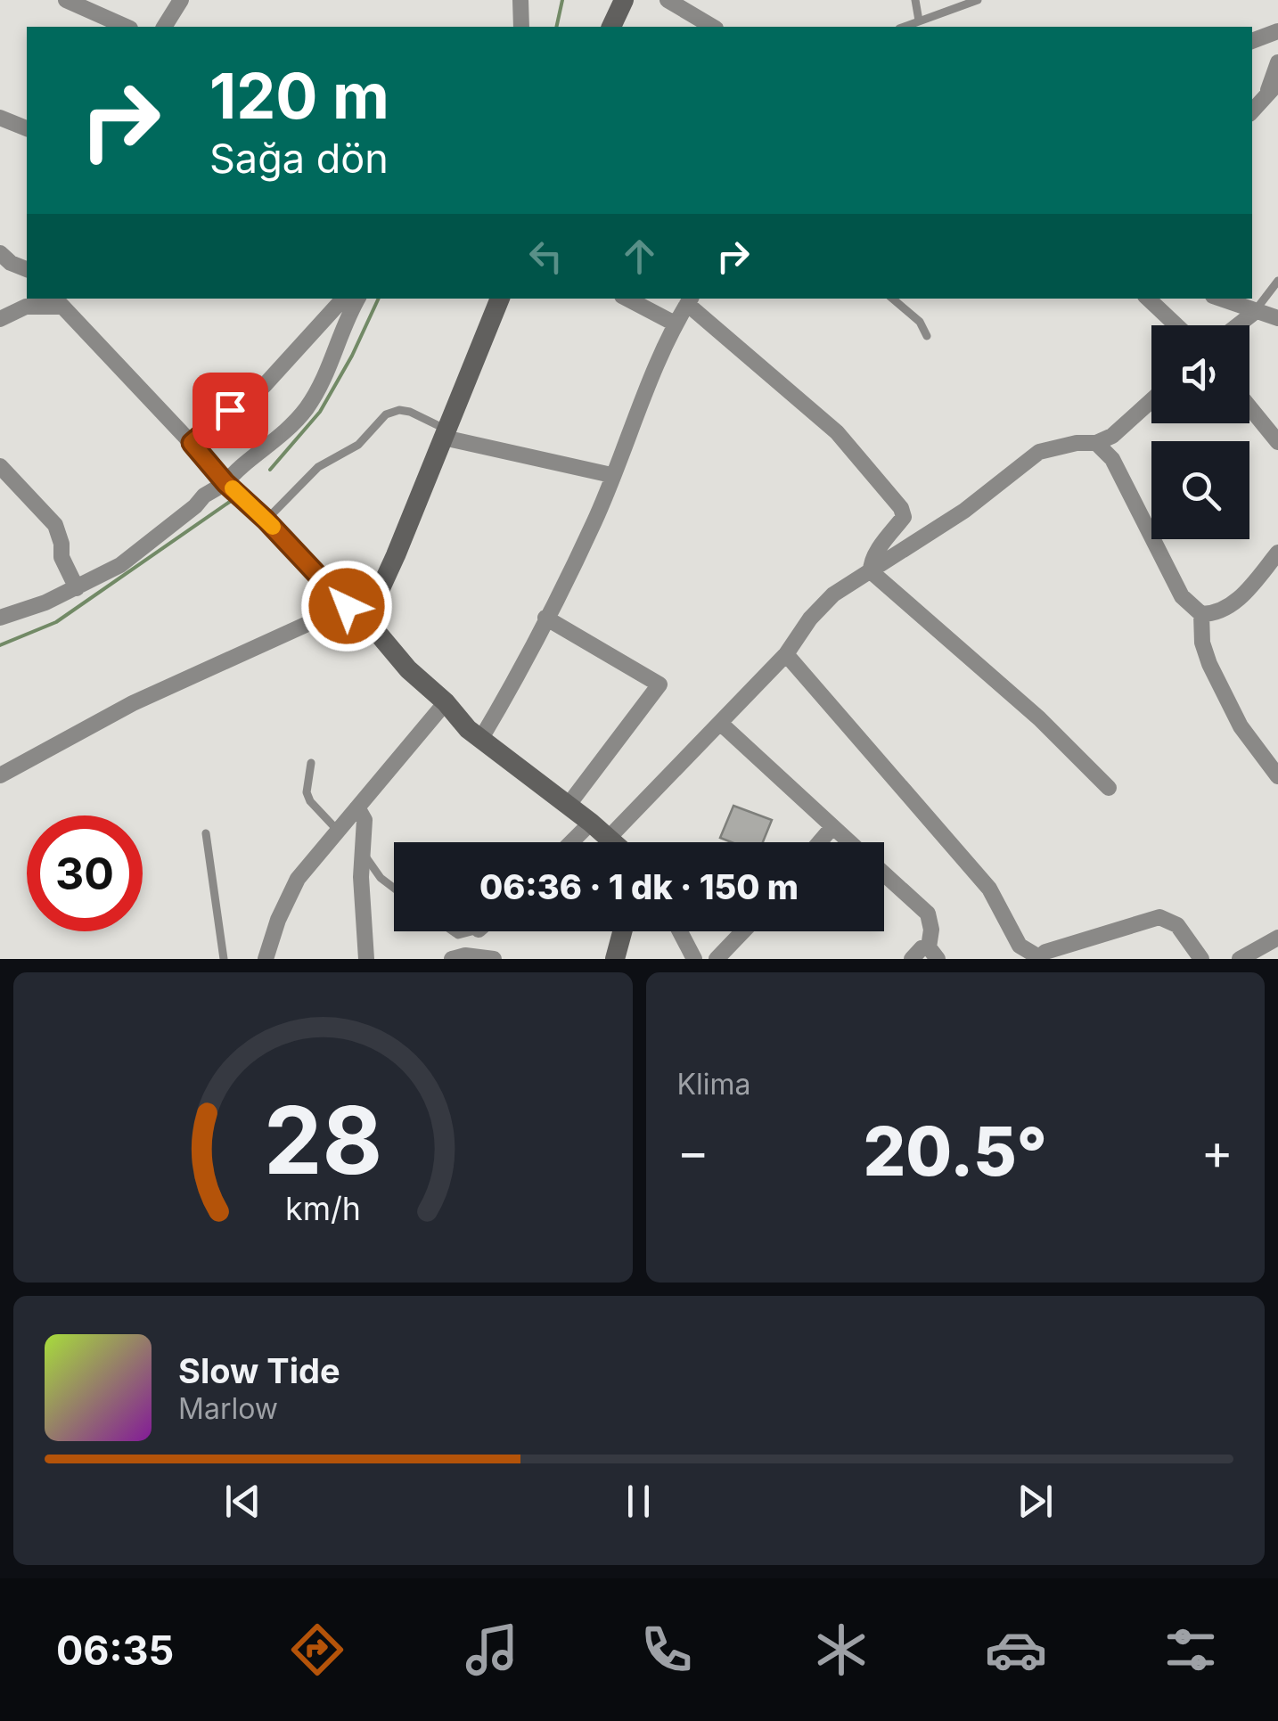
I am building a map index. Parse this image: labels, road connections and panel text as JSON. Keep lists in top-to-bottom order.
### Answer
{
  "page": {
    "turn": ["120 m", "Sağa dön"],
    "limit": "30",
    "trip": "06:36 · 1 dk · 150 m",
    "tile": "Klima",
    "heat": ["−", "20.5°", "+"],
    "song": ["Slow Tide", "Marlow"],
    "tabs": "06:35",
    "gauge": ["28", "km/h"]
  }
}
